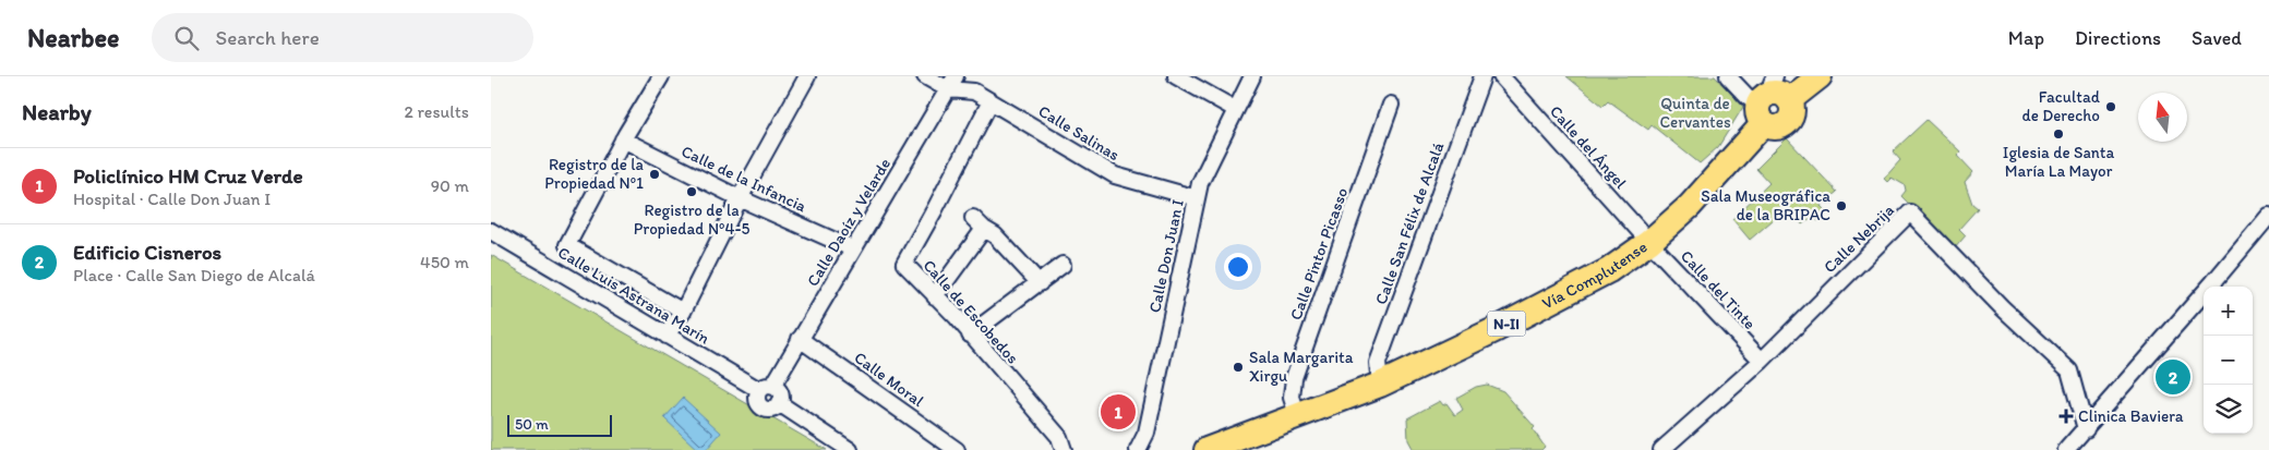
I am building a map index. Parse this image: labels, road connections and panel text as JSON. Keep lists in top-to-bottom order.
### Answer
{
  "streets": {
    "main road": ["Vía Complutense", "N-II"],
    "street": [
      "Calle Salinas",
      "Calle del Ángel",
      "Calle de la Infancia",
      "Calle Daoíz y Velarde",
      "Calle San Félix de Alcalá",
      "Calle Nebrija",
      "Calle Pintor Picasso",
      "Calle Don Juan I",
      "Calle del Tinte",
      "Calle Luis Astrana Marín",
      "Calle de Escobedos",
      "Calle Moral"
    ]
  },
  "crossings": [
    ["Calle Salinas", "Calle Daoíz y Velarde"],
    ["Calle Salinas", "Calle Don Juan I"],
    ["Calle Salinas", "Calle de Escobedos"],
    ["Calle del Ángel", "Vía Complutense"],
    ["Calle del Ángel", "Calle del Tinte"],
    ["Calle de la Infancia", "Calle Daoíz y Velarde"],
    ["Calle de la Infancia", "Calle Luis Astrana Marín"],
    ["Calle Daoíz y Velarde", "Calle Luis Astrana Marín"],
    ["Calle Daoíz y Velarde", "Calle Moral"],
    ["Calle San Félix de Alcalá", "Vía Complutense"],
    ["Calle Nebrija", "Calle del Tinte"],
    ["Calle Pintor Picasso", "Vía Complutense"],
    ["Vía Complutense", "Calle del Tinte"]
  ],
  "parks": ["Quinta de Cervantes"],
  "places": {
    "other": [
      "Facultad de Derecho",
      "Iglesia de Santa María La Mayor",
      "Registro de la Propiedad Nº1",
      "Registro de la Propiedad Nº4-5",
      "Sala Museográfica de la BRIPAC",
      "Sala Margarita Xirgu"
    ],
    "health": ["Clinica Baviera"]
  },
  "scale_bar": "50 m",
  "north": "top",
  "page": {
    "header": "Nearbee",
    "search": "Search here",
    "nav": ["Map", "Directions", "Saved"],
    "heading": ["Nearby", "2 results"],
    "list": [
      {
        "mark": "1",
        "name": "Policlínico HM Cruz Verde",
        "note": "Hospital · Calle Don Juan I",
        "value": "90 m"
      },
      {
        "mark": "2",
        "name": "Edificio Cisneros",
        "note": "Place · Calle San Diego de Alcalá",
        "value": "450 m"
      }
    ],
    "map_buttons": ["+", "−"],
    "pins": ["2", "1"],
    "scale": "50 m"
  }
}
